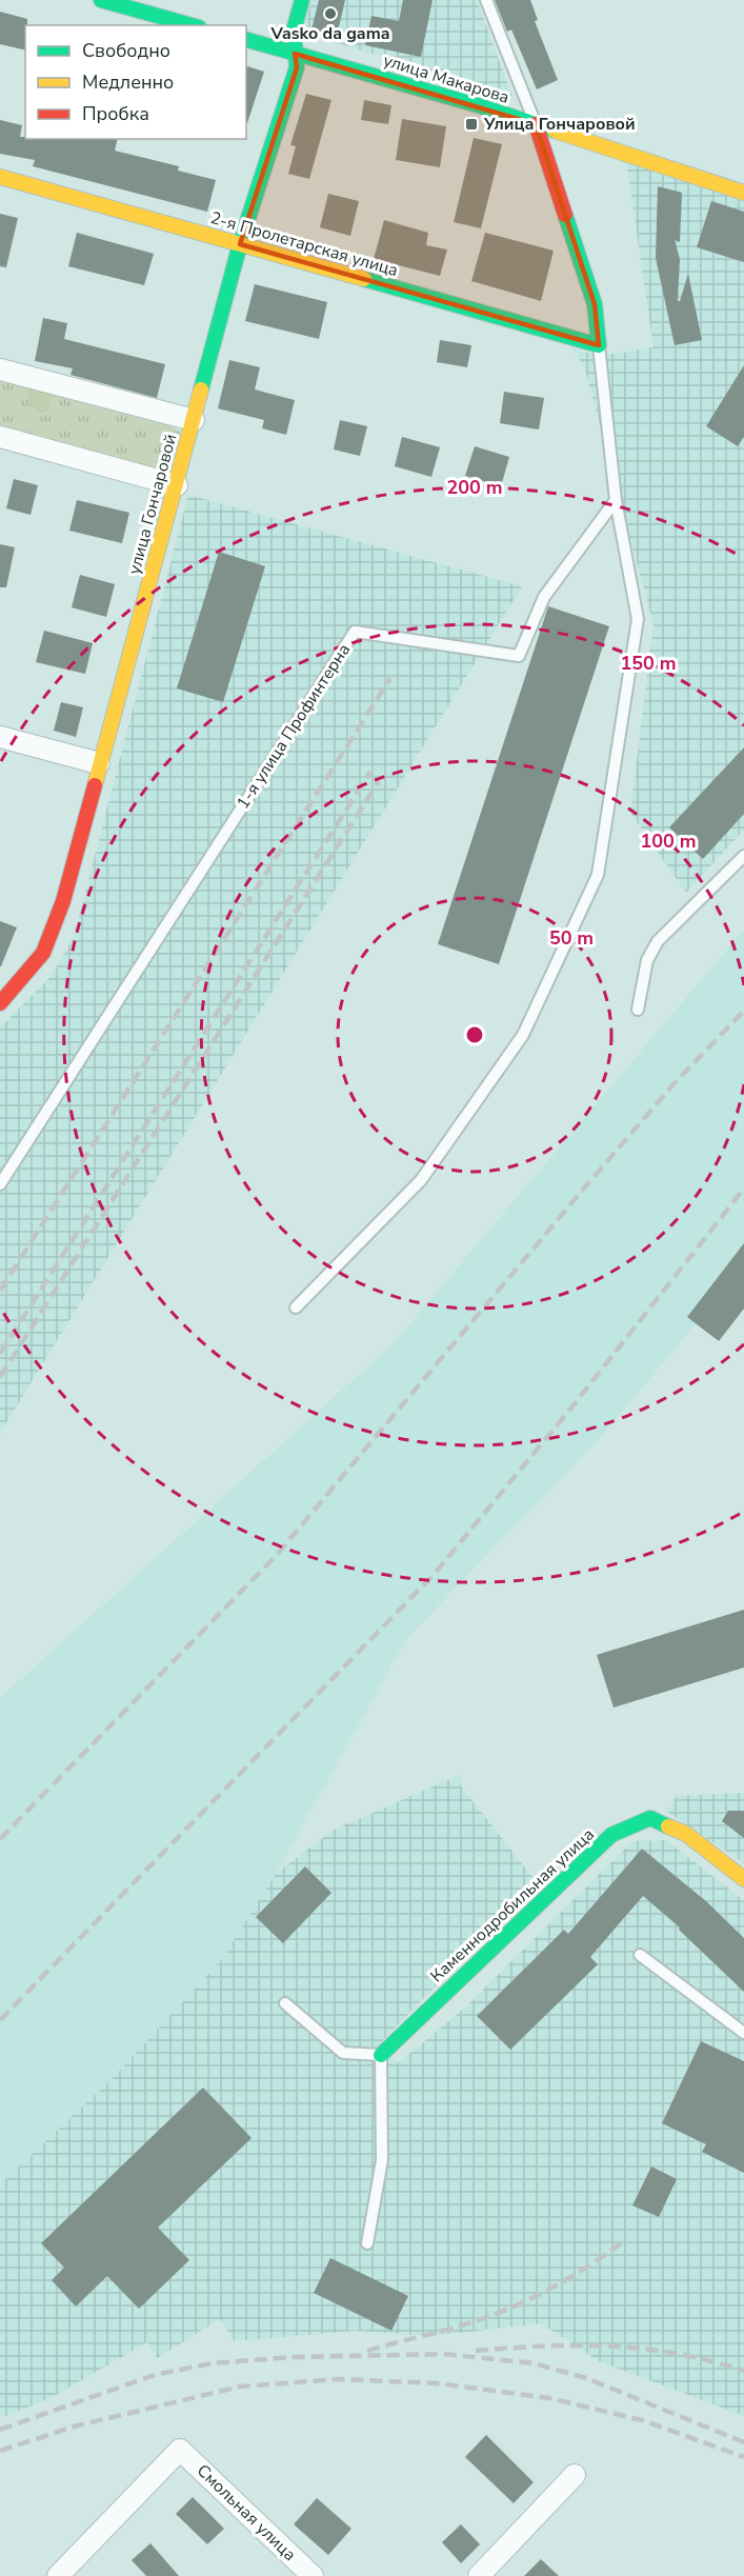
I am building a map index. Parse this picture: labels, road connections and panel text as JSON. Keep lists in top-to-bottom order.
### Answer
{
  "streets": {
    "street": [
      "улица Макарова",
      "2-я Пролетарская улица",
      "улица Гончаровой",
      "Каменнодробильная улица",
      "Смольная улица"
    ],
    "lane": ["1-я улица Профинтерна"]
  },
  "crossings": [
    ["улица Макарова", "улица Гончаровой"],
    ["2-я Пролетарская улица", "улица Гончаровой"]
  ],
  "places": {
    "other": ["Vasko da gama"],
    "transit": ["Улица Гончаровой"]
  },
  "legend": ["Свободно", "Медленно", "Пробка"],
  "rings": [
    "200 m",
    "150 m",
    "100 m",
    "50 m"
  ]
}
